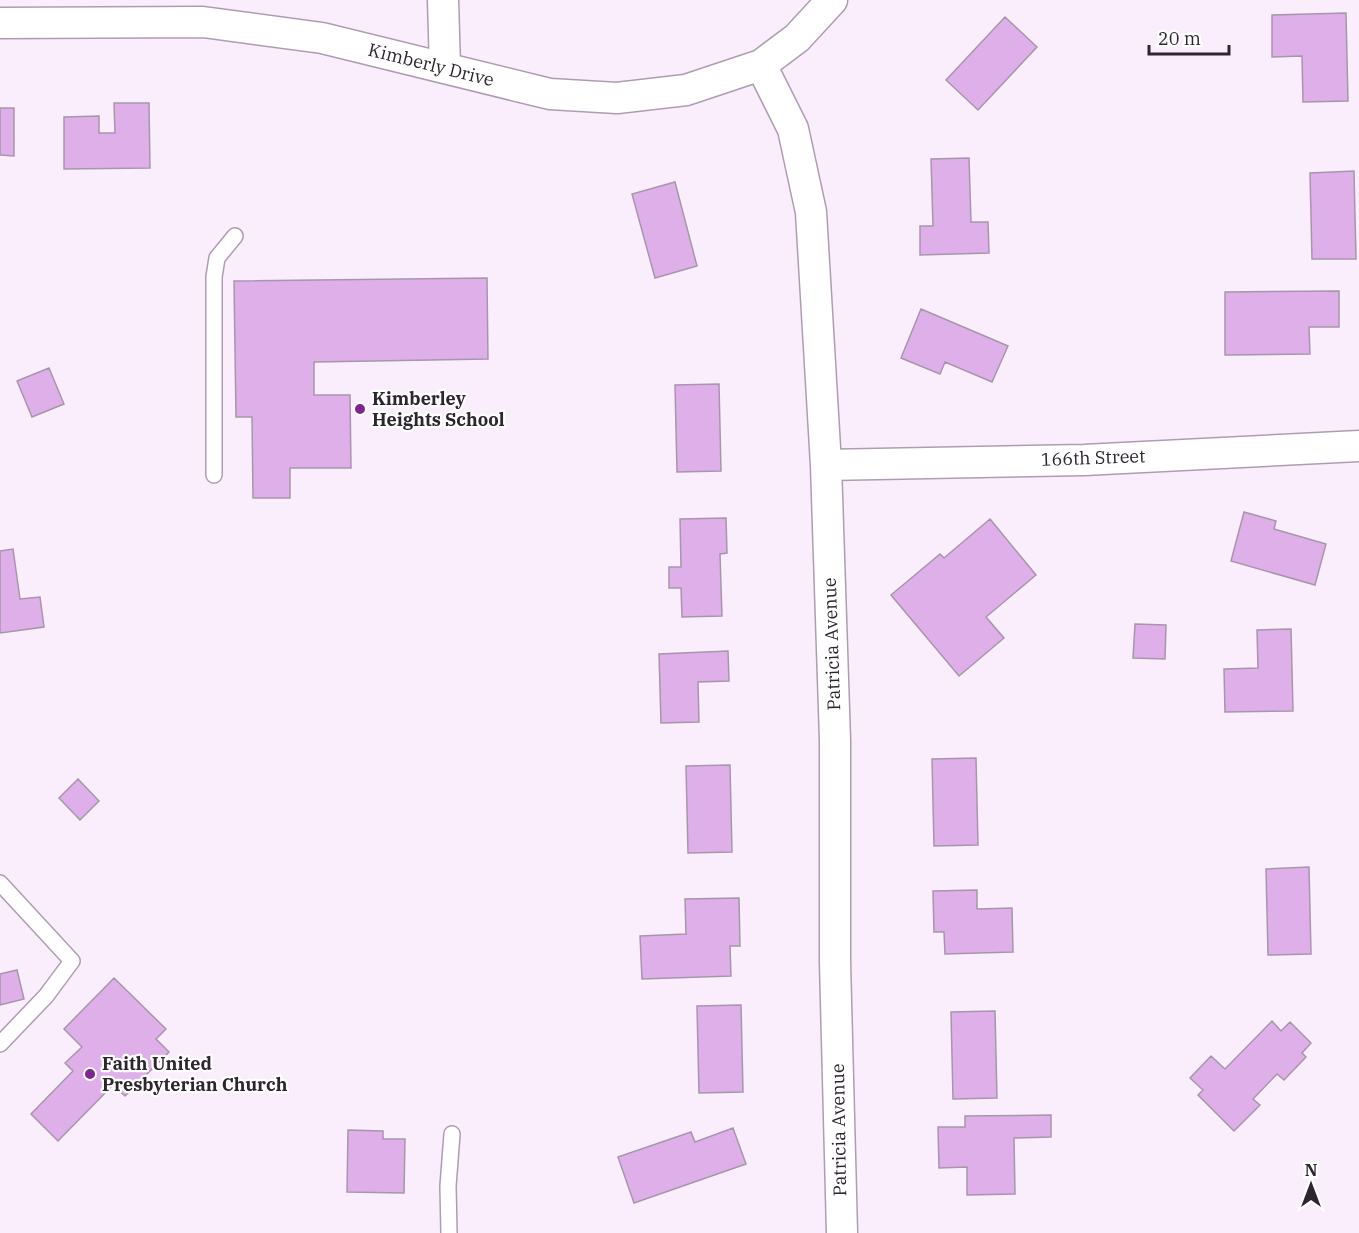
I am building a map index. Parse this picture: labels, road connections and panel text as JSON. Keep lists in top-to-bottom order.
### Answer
{
  "streets": {
    "street": ["Kimberly Drive", "166th Street", "Patricia Avenue"]
  },
  "crossings": [
    ["Kimberly Drive", "Patricia Avenue"],
    ["166th Street", "Patricia Avenue"]
  ],
  "places": ["Kimberley Heights School", "Faith United Presbyterian Church"],
  "scale_bar": "20 m",
  "north": "top"
}
